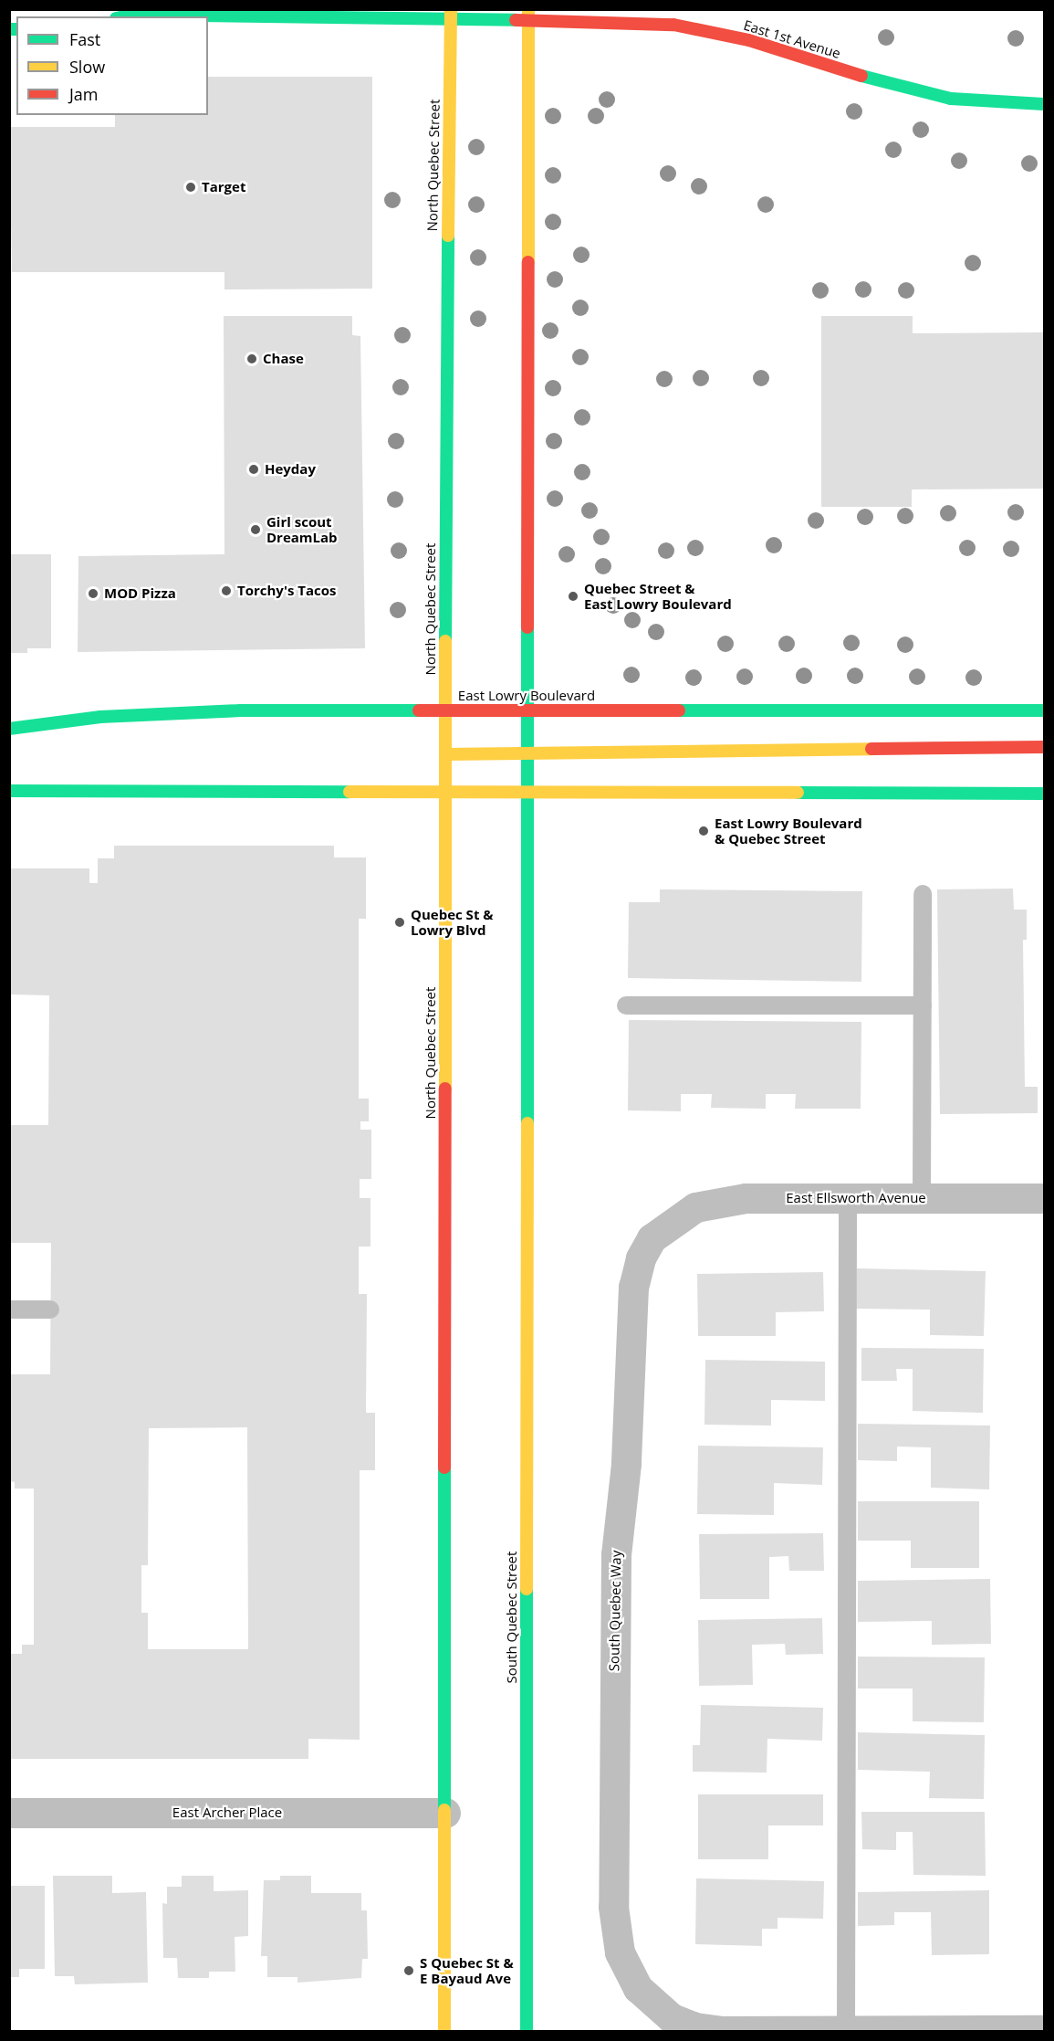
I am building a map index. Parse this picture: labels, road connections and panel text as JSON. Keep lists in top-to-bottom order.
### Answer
{
  "streets": {
    "main road": [
      "East 1st Avenue",
      "North Quebec Street",
      "East Lowry Boulevard",
      "South Quebec Street"
    ],
    "street": ["East Ellsworth Avenue", "South Quebec Way", "East Archer Place"]
  },
  "crossings": [
    ["East 1st Avenue", "North Quebec Street"],
    ["North Quebec Street", "East Lowry Boulevard"],
    ["North Quebec Street", "East Archer Place"],
    ["East Ellsworth Avenue", "South Quebec Way"]
  ],
  "places": [
    "Target",
    "Chase",
    "Heyday",
    "Girl scout DreamLab",
    "Torchy's Tacos",
    "MOD Pizza",
    "Quebec Street & East Lowry Boulevard",
    "East Lowry Boulevard & Quebec Street",
    "Quebec St & Lowry Blvd",
    "S Quebec St & E Bayaud Ave"
  ],
  "legend": ["Fast", "Slow", "Jam"]
}
